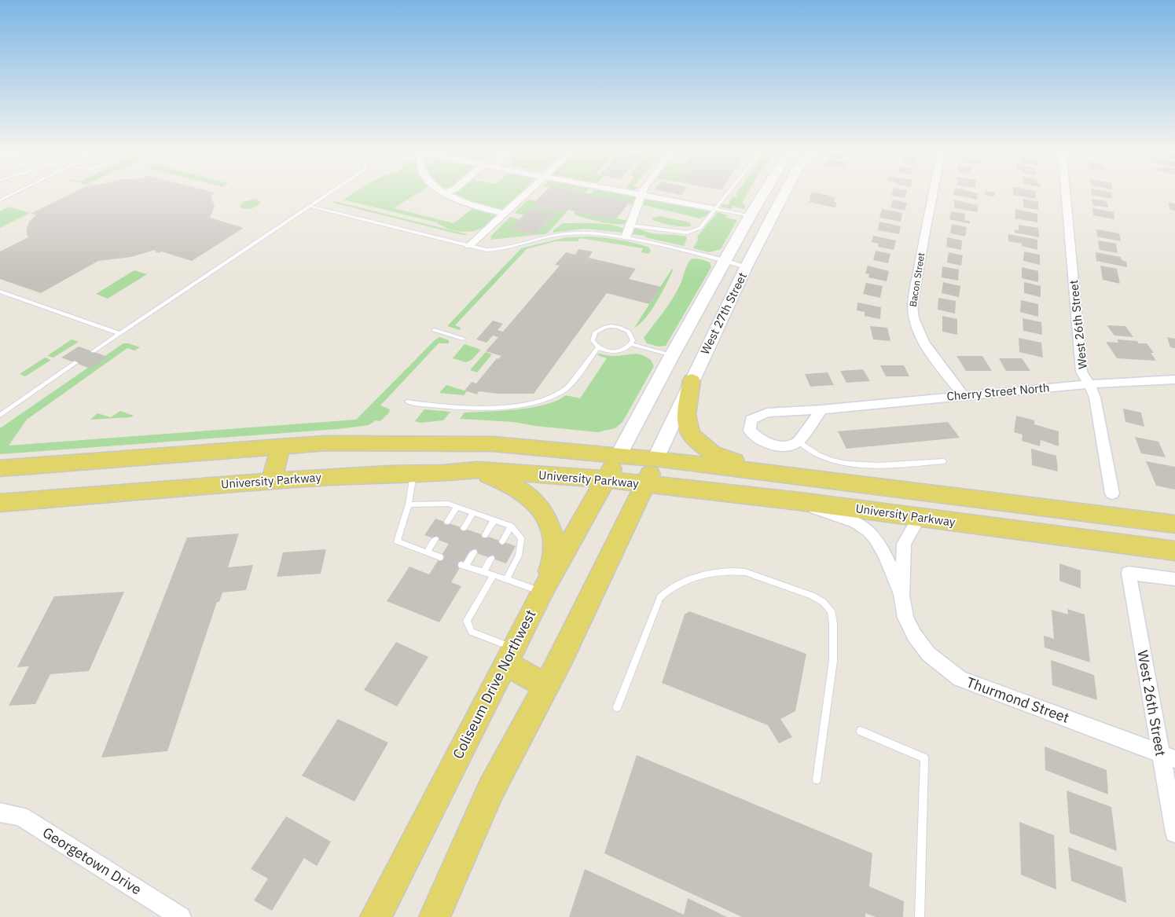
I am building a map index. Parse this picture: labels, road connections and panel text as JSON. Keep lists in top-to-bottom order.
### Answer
{
  "streets": {
    "main road": ["West 27th Street", "University Parkway", "Coliseum Drive Northwest"],
    "street": [
      "Bacon Street",
      "West 26th Street",
      "Cherry Street North",
      "Thurmond Street",
      "Georgetown Drive"
    ]
  },
  "crossings": [
    ["Bacon Street", "Cherry Street North"],
    ["West 27th Street", "University Parkway"],
    ["West 27th Street", "Coliseum Drive Northwest"],
    ["West 26th Street", "Cherry Street North"],
    ["West 26th Street", "Thurmond Street"],
    ["University Parkway", "Coliseum Drive Northwest"],
    ["University Parkway", "Thurmond Street"]
  ]
}
